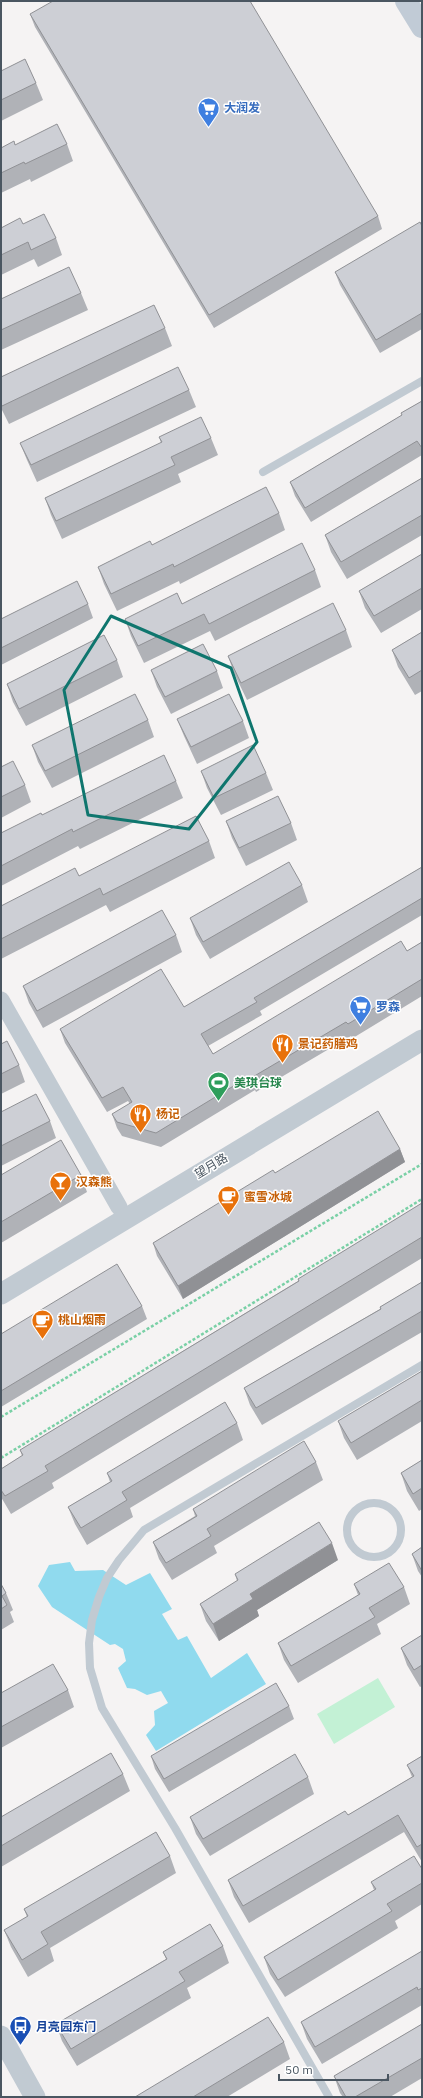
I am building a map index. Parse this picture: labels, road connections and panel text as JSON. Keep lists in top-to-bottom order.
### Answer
{
  "streets": {
    "street": ["望月路"]
  },
  "places": {
    "supermarket": ["大润发", "罗森"],
    "restaurant": ["景记药膳鸡", "杨记"],
    "sports": ["美琪台球"],
    "bar": ["汉森熊"],
    "cafe": ["蜜雪冰城", "桃山烟雨"],
    "bus stop": ["月亮园东门"]
  },
  "scale_bar": "50 m"
}
